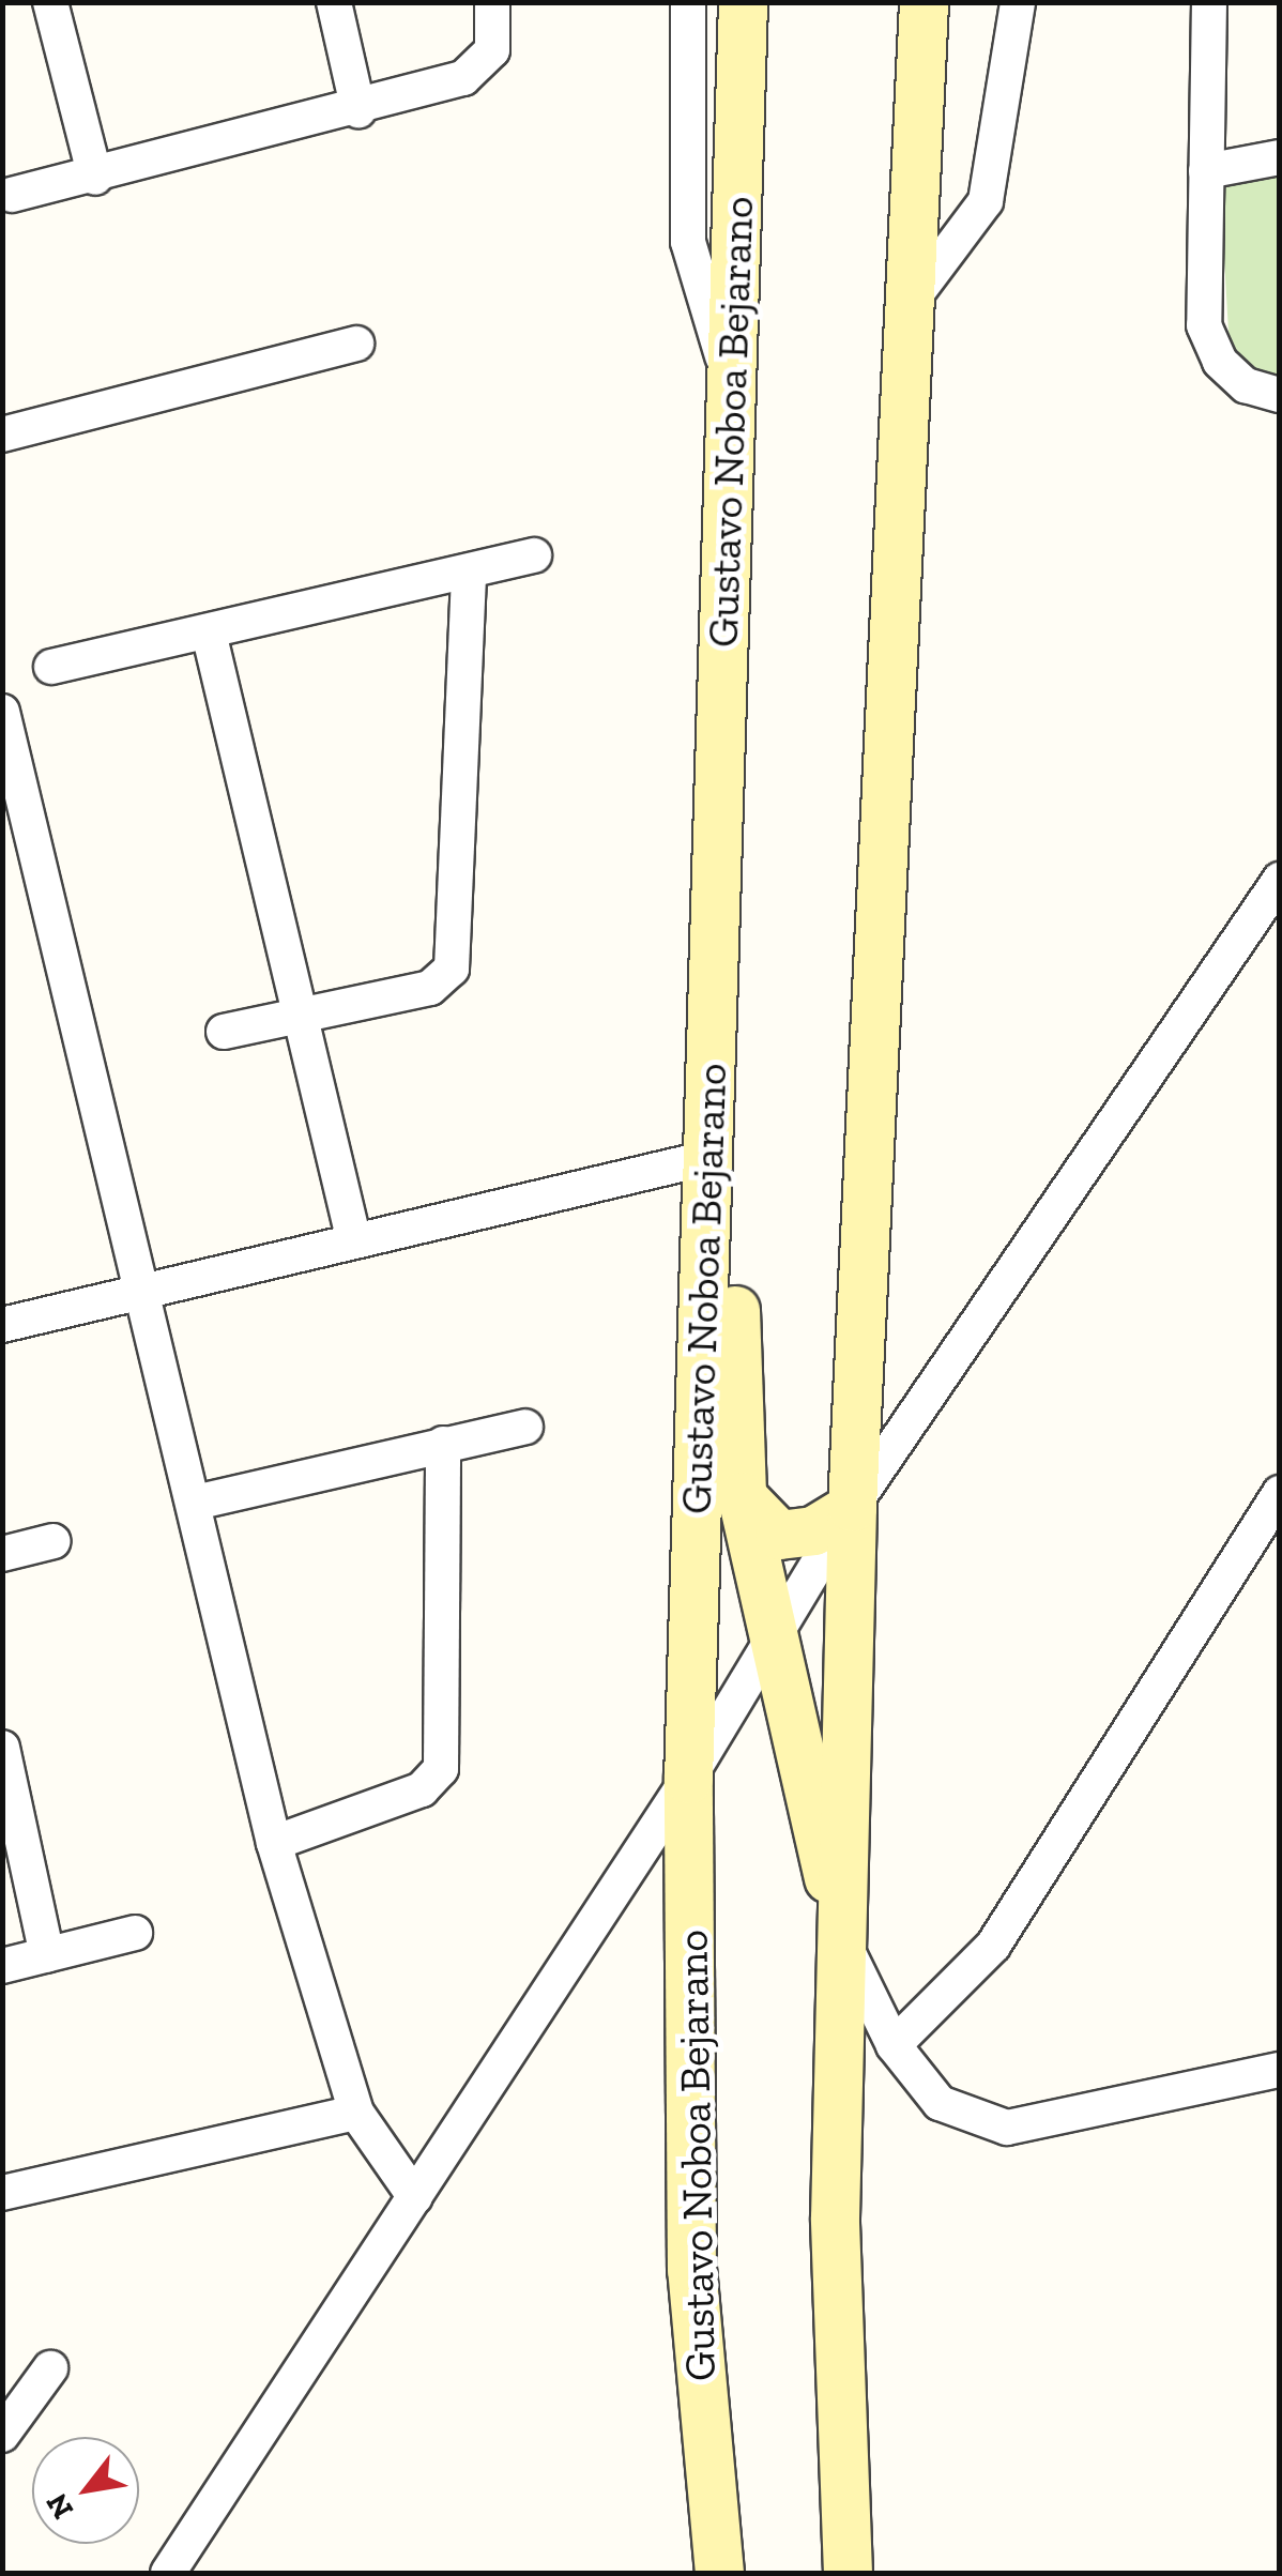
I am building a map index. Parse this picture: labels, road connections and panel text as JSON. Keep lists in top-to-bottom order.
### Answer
{
  "streets": {
    "street": ["Gustavo Noboa Bejarano"]
  },
  "north": "bottom left"
}
